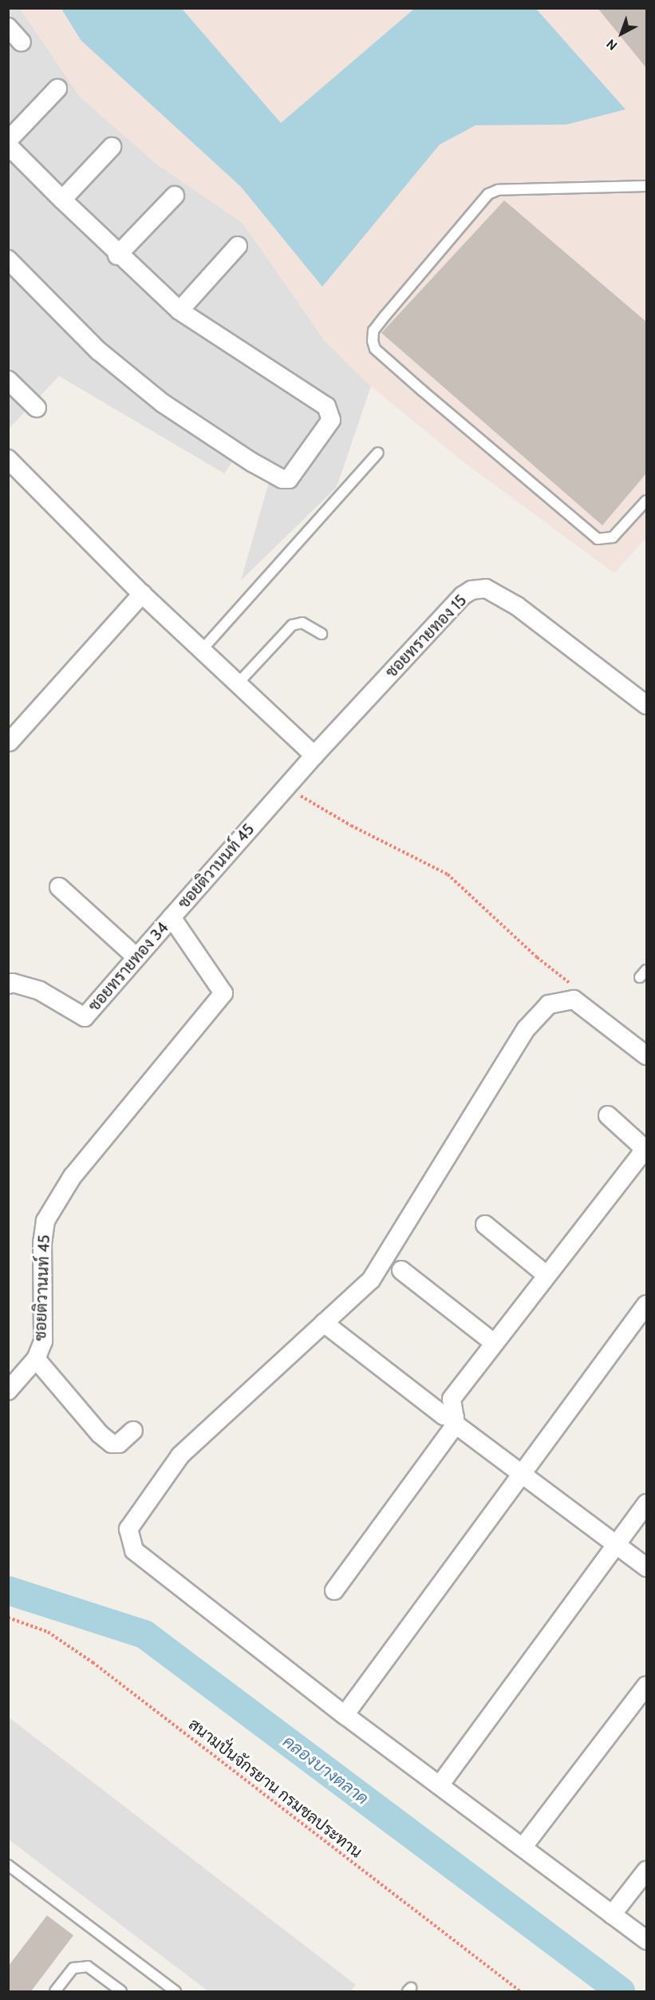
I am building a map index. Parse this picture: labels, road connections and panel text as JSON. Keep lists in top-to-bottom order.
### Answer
{
  "streets": {
    "street": ["ซอยทรายทอง 15", "ซอยติวานนท์ 45", "ซอยทรายทอง 34"],
    "path": ["สนามปั่นจักรยาน กรมชลประทาน"]
  },
  "crossings": [
    ["ซอยทรายทอง 15", "ซอยติวานนท์ 45"],
    ["ซอยติวานนท์ 45", "ซอยทรายทอง 34"]
  ],
  "water": ["คลองบางตลาด"],
  "north": "bottom left"
}
